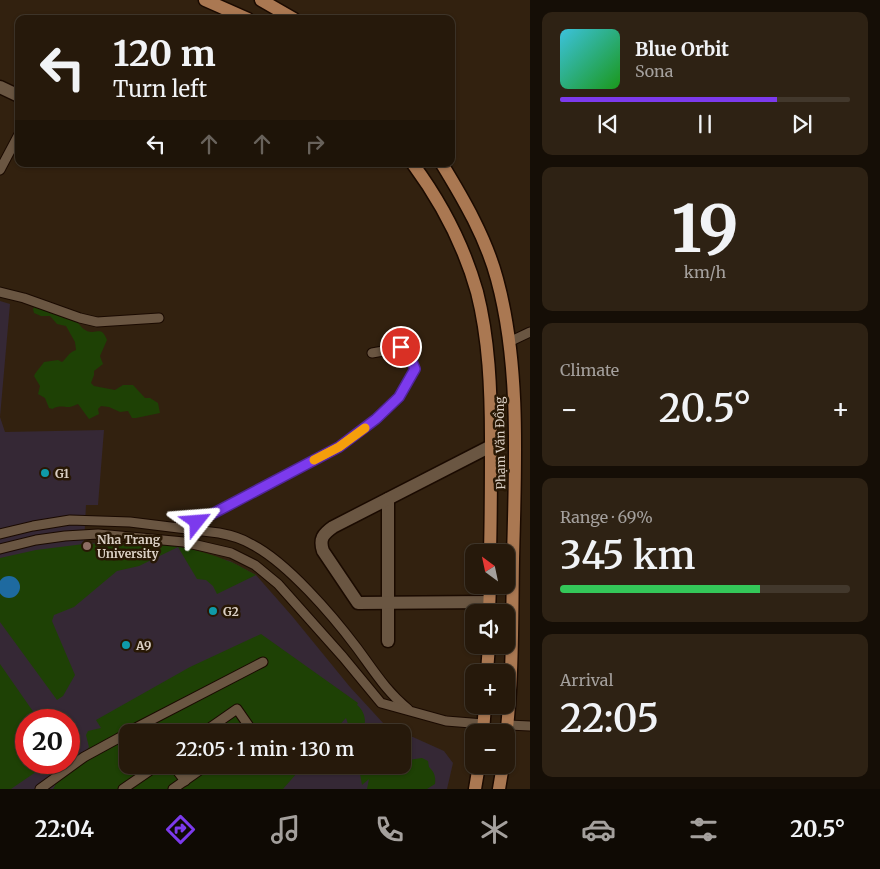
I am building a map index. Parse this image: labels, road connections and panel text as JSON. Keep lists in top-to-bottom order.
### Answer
{
  "streets": {
    "main road": ["Phạm Văn Đồng"]
  },
  "places": [
    "G1",
    "Nha Trang University",
    "G2",
    "A9"
  ],
  "north": "top left",
  "page": {
    "turn": ["120 m", "Turn left"],
    "song": ["Blue Orbit", "Sona"],
    "tile": [
      ["19", "km/h"],
      "Climate",
      ["Range · 69%", "345 km"],
      ["Arrival", "22:05"]
    ],
    "heat": ["−", "20.5°", "+"],
    "map_buttons": ["+", "−"],
    "limit": "20",
    "trip": "22:05 · 1 min · 130 m",
    "tabs": ["22:04", "20.5°"]
  }
}
